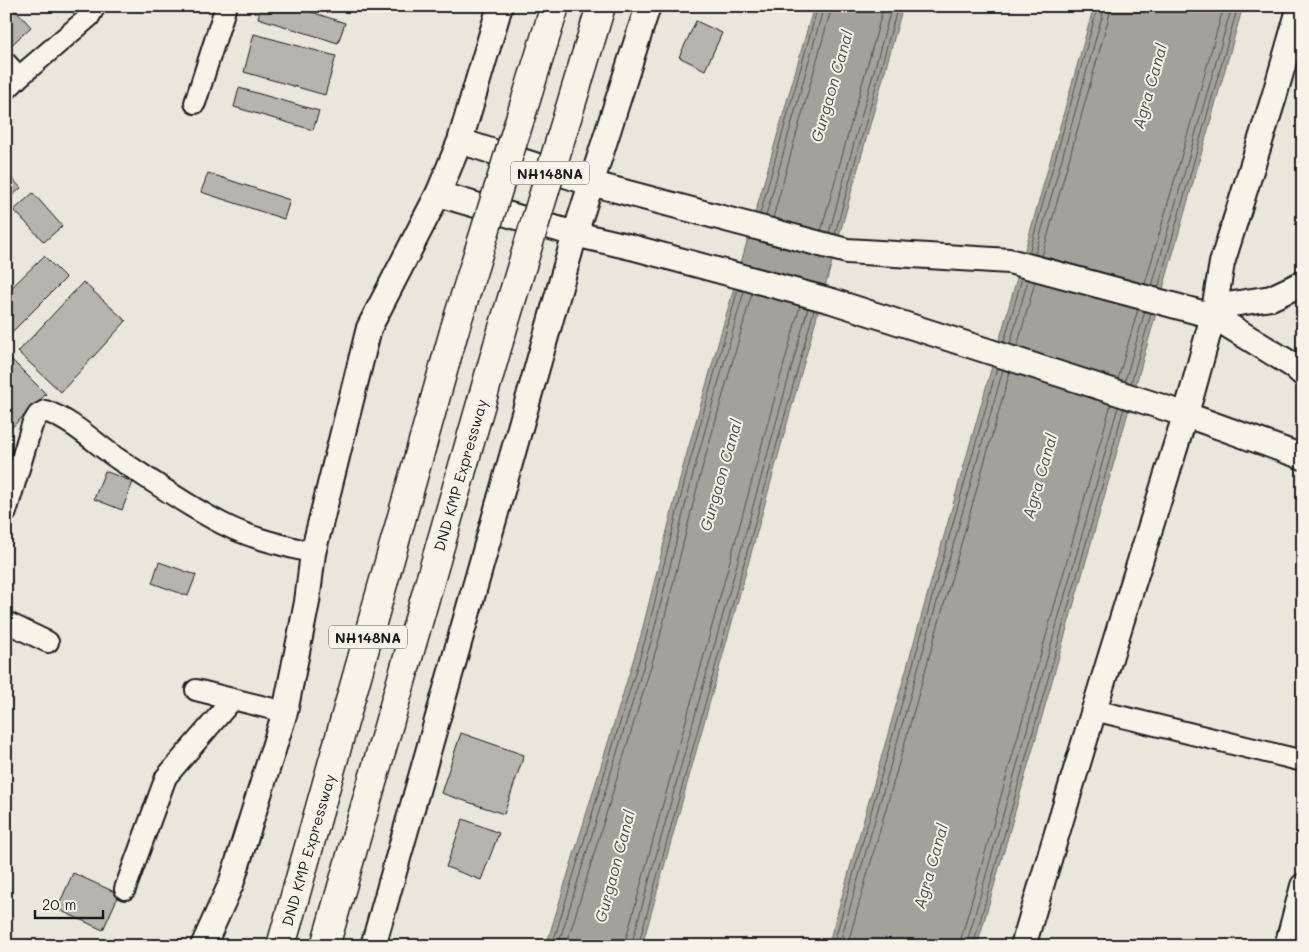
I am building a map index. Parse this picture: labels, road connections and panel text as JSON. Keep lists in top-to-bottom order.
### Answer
{
  "streets": {
    "highway": ["NH148NA", "DND KMP Expressway"]
  },
  "water": ["Gurgaon Canal", "Agra Canal"],
  "scale_bar": "20 m"
}
